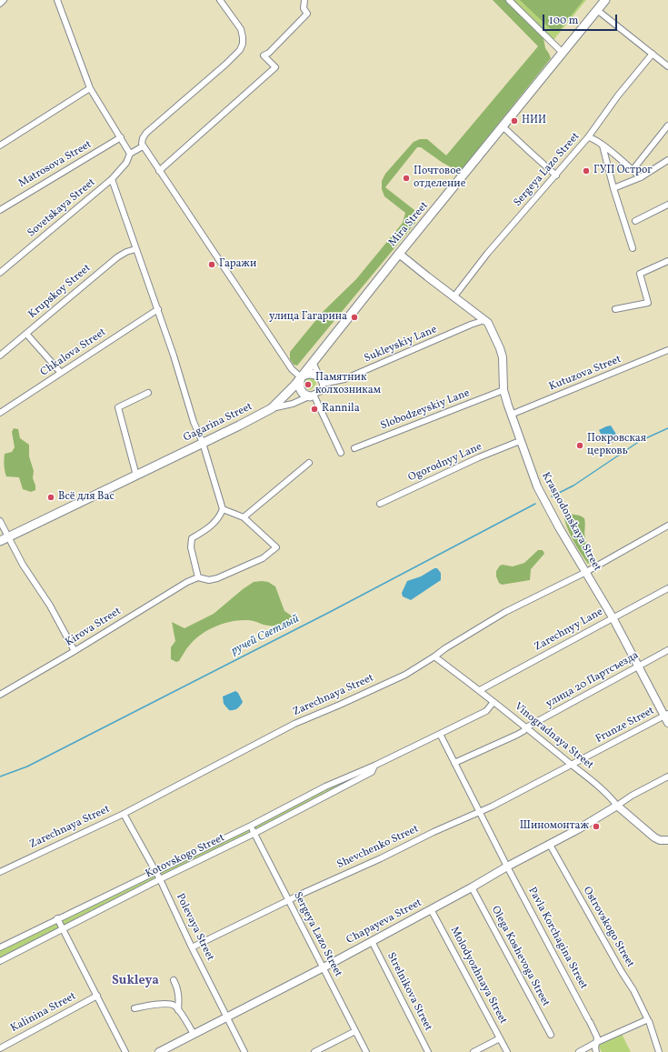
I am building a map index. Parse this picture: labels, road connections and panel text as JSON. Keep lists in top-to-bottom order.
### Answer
{
  "streets": {
    "main road": ["Mira Street", "Gagarina Street"],
    "street": [
      "Matrosova Street",
      "Sergeya Lazo Street",
      "Sovetskaya Street",
      "Krupskoy Street",
      "Sukleyskiy Lane",
      "Chkalova Street",
      "Kutuzova Street",
      "Slobodzeyskiy Lane",
      "Ogorodnyy Lane",
      "Krasnodonskaya Street",
      "Kirova Street",
      "Zarechnyy Lane",
      "улица 20 Партсъезда",
      "Zarechnaya Street",
      "Frunze Street",
      "Vinogradnaya Street",
      "Shevchenko Street",
      "Kotovskogo Street",
      "Chapayeva Street",
      "Polevaya Street",
      "Ostrovskogo Street",
      "Pavla Korchagina Street",
      "Olega Koshevoga Street",
      "Molodyozhnaya Street",
      "Strelnikova Street",
      "Kalinina Street"
    ]
  },
  "crossings": [
    ["Sergeya Lazo Street", "Krasnodonskaya Street"],
    ["Sergeya Lazo Street", "Shevchenko Street"],
    ["Sergeya Lazo Street", "Kotovskogo Street"],
    ["Sergeya Lazo Street", "Chapayeva Street"],
    ["Mira Street", "Sukleyskiy Lane"],
    ["Mira Street", "Gagarina Street"],
    ["Mira Street", "Krasnodonskaya Street"],
    ["Sukleyskiy Lane", "Gagarina Street"],
    ["Sukleyskiy Lane", "Krasnodonskaya Street"],
    ["Kutuzova Street", "Krasnodonskaya Street"],
    ["Slobodzeyskiy Lane", "Krasnodonskaya Street"],
    ["Ogorodnyy Lane", "Krasnodonskaya Street"],
    ["Krasnodonskaya Street", "Zarechnyy Lane"],
    ["Krasnodonskaya Street", "улица 20 Партсъезда"],
    ["Krasnodonskaya Street", "Zarechnaya Street"],
    ["Krasnodonskaya Street", "Frunze Street"],
    ["Zarechnyy Lane", "Vinogradnaya Street"],
    ["улица 20 Партсъезда", "Vinogradnaya Street"],
    ["улица 20 Партсъезда", "Pavla Korchagina Street"],
    ["Zarechnaya Street", "Vinogradnaya Street"],
    ["Zarechnaya Street", "Polevaya Street"],
    ["Frunze Street", "Vinogradnaya Street"],
    ["Frunze Street", "Shevchenko Street"],
    ["Vinogradnaya Street", "Shevchenko Street"],
    ["Vinogradnaya Street", "Kotovskogo Street"],
    ["Vinogradnaya Street", "Chapayeva Street"],
    ["Shevchenko Street", "Polevaya Street"],
    ["Shevchenko Street", "Pavla Korchagina Street"],
    ["Kotovskogo Street", "Polevaya Street"],
    ["Kotovskogo Street", "Pavla Korchagina Street"],
    ["Chapayeva Street", "Polevaya Street"],
    ["Chapayeva Street", "Ostrovskogo Street"],
    ["Chapayeva Street", "Pavla Korchagina Street"],
    ["Chapayeva Street", "Olega Koshevoga Street"],
    ["Chapayeva Street", "Molodyozhnaya Street"],
    ["Chapayeva Street", "Strelnikova Street"]
  ],
  "districts": ["Sukleya"],
  "water": ["ручей Светлый"],
  "places": [
    "НИИ",
    "ГУП Острог",
    "Почтовое отделение",
    "Гаражи",
    "улица Гагарина",
    "Памятник колхозникам",
    "Rannila",
    "Покровская церковь",
    "Всё для Вас",
    "Шиномонтаж"
  ],
  "scale_bar": "100 m"
}
